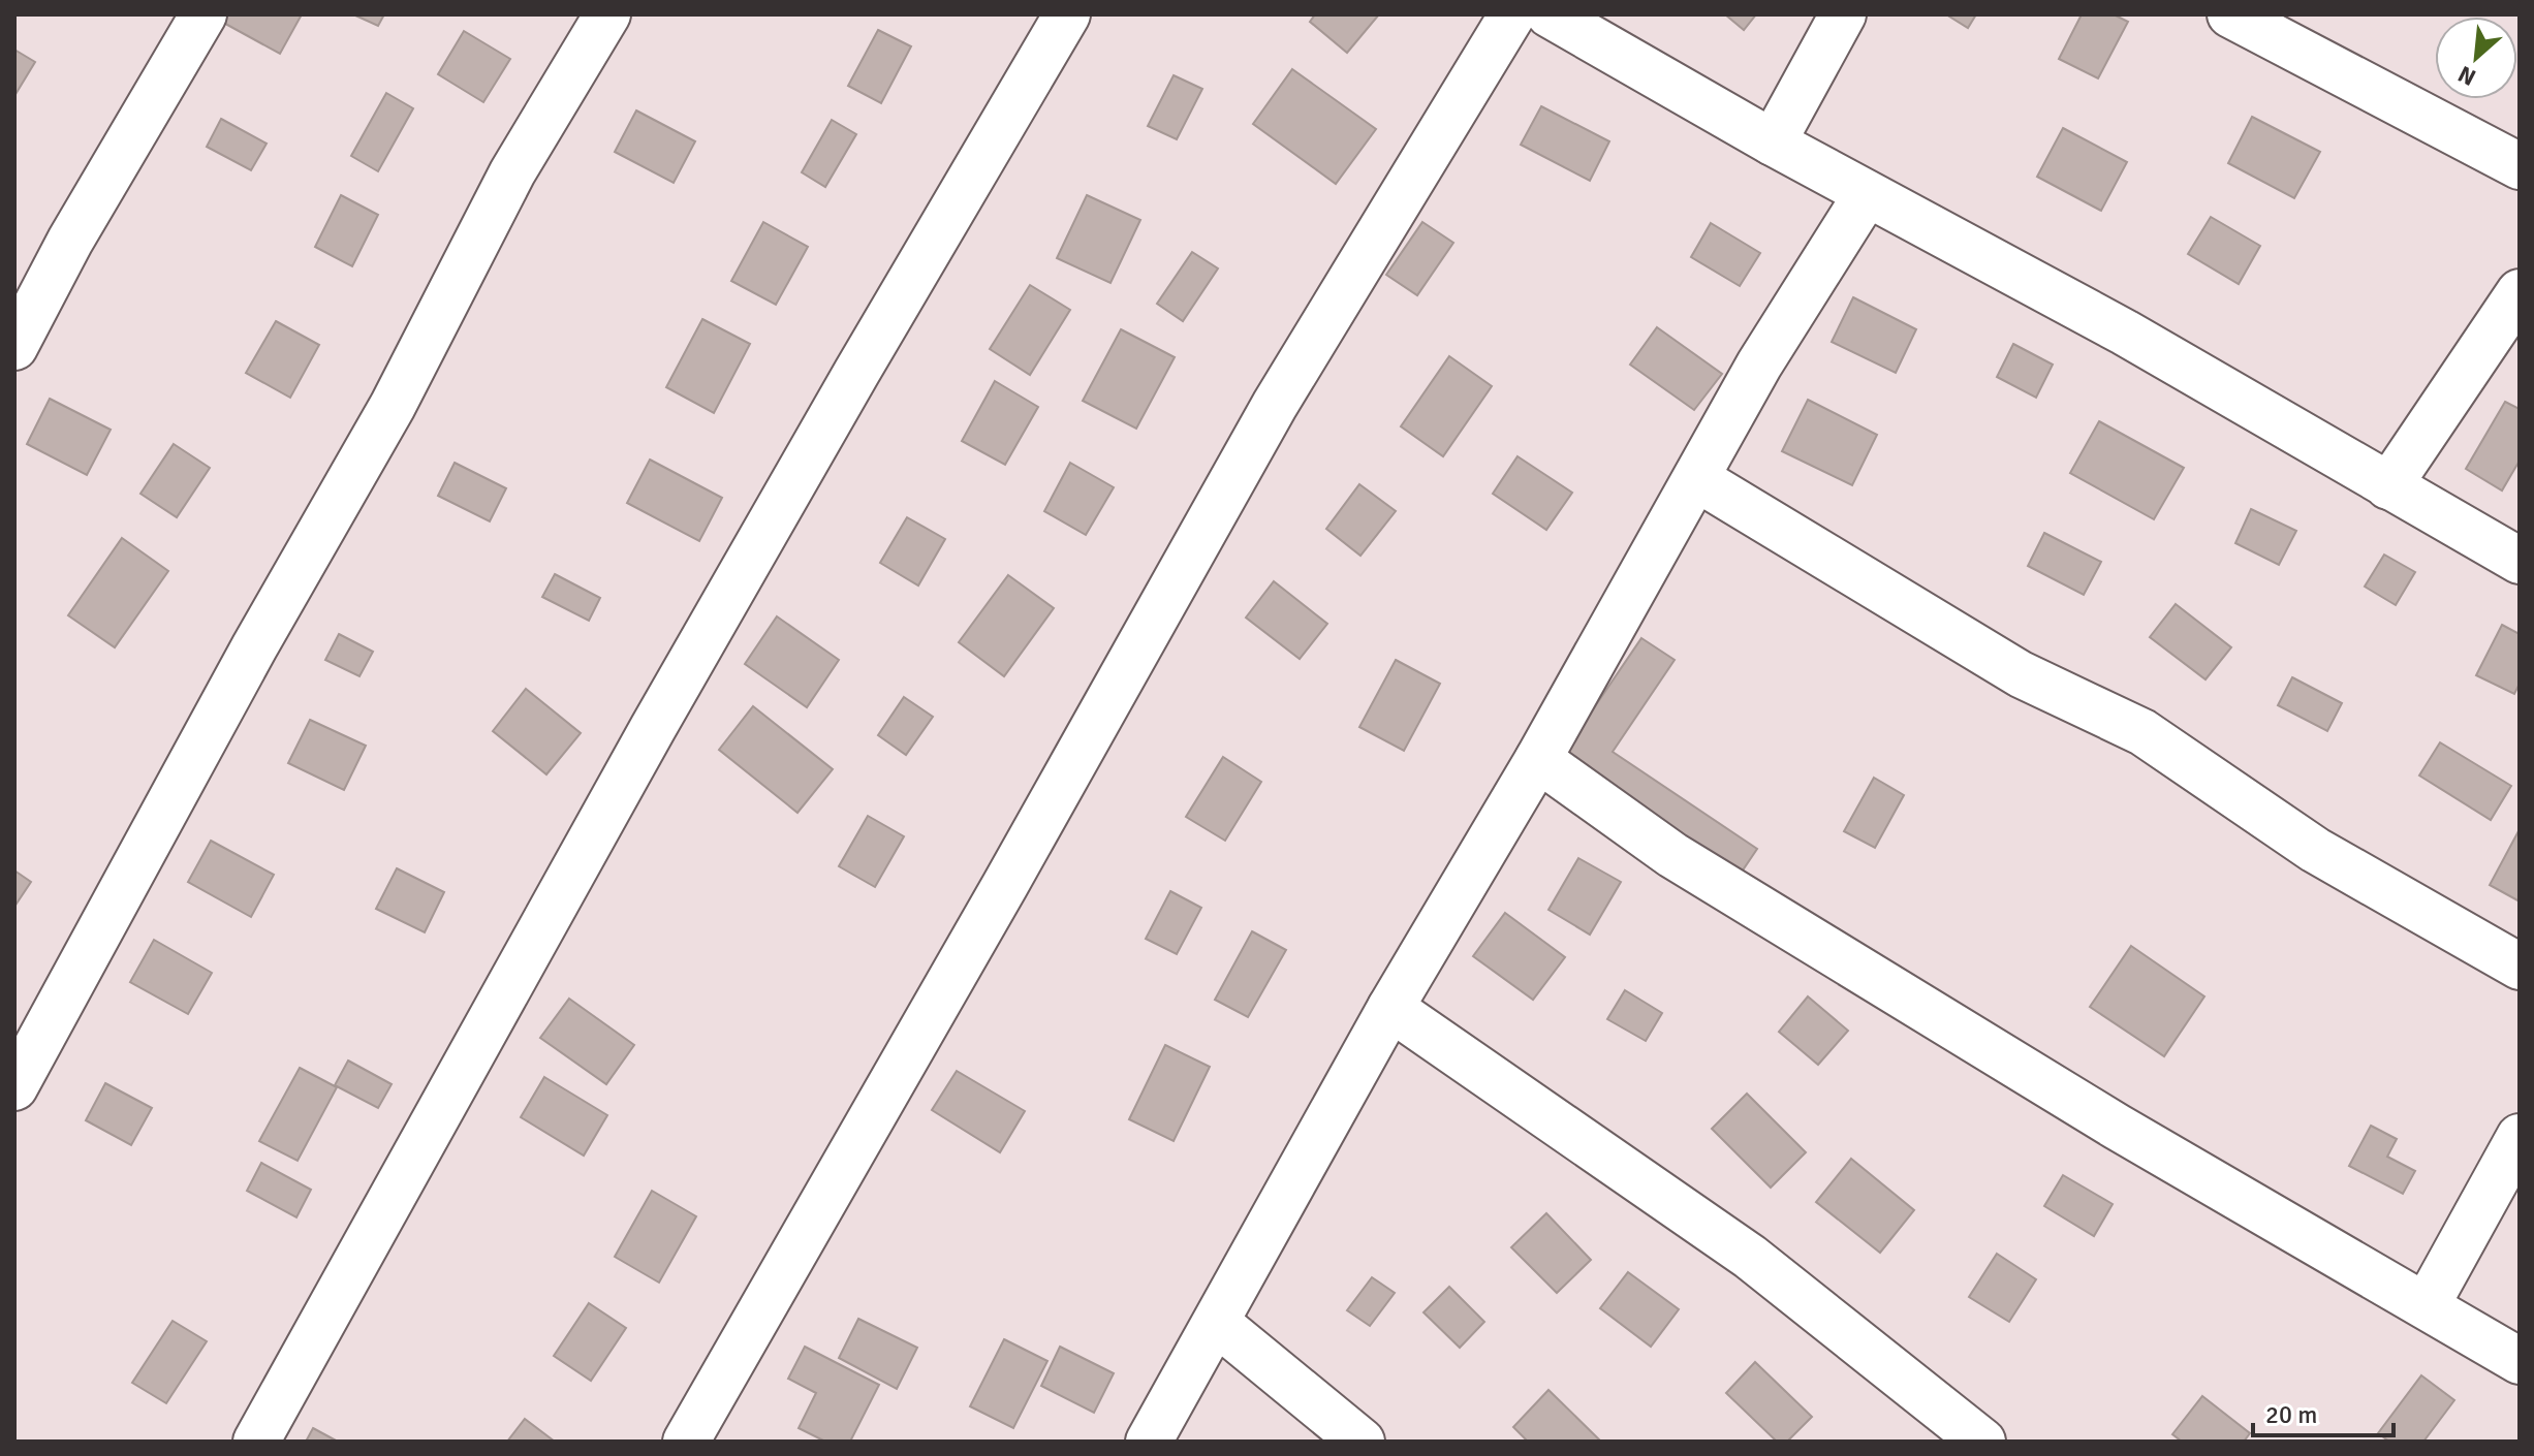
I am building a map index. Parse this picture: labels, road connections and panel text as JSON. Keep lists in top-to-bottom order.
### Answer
{
  "scale_bar": "20 m",
  "north": "bottom left"
}
